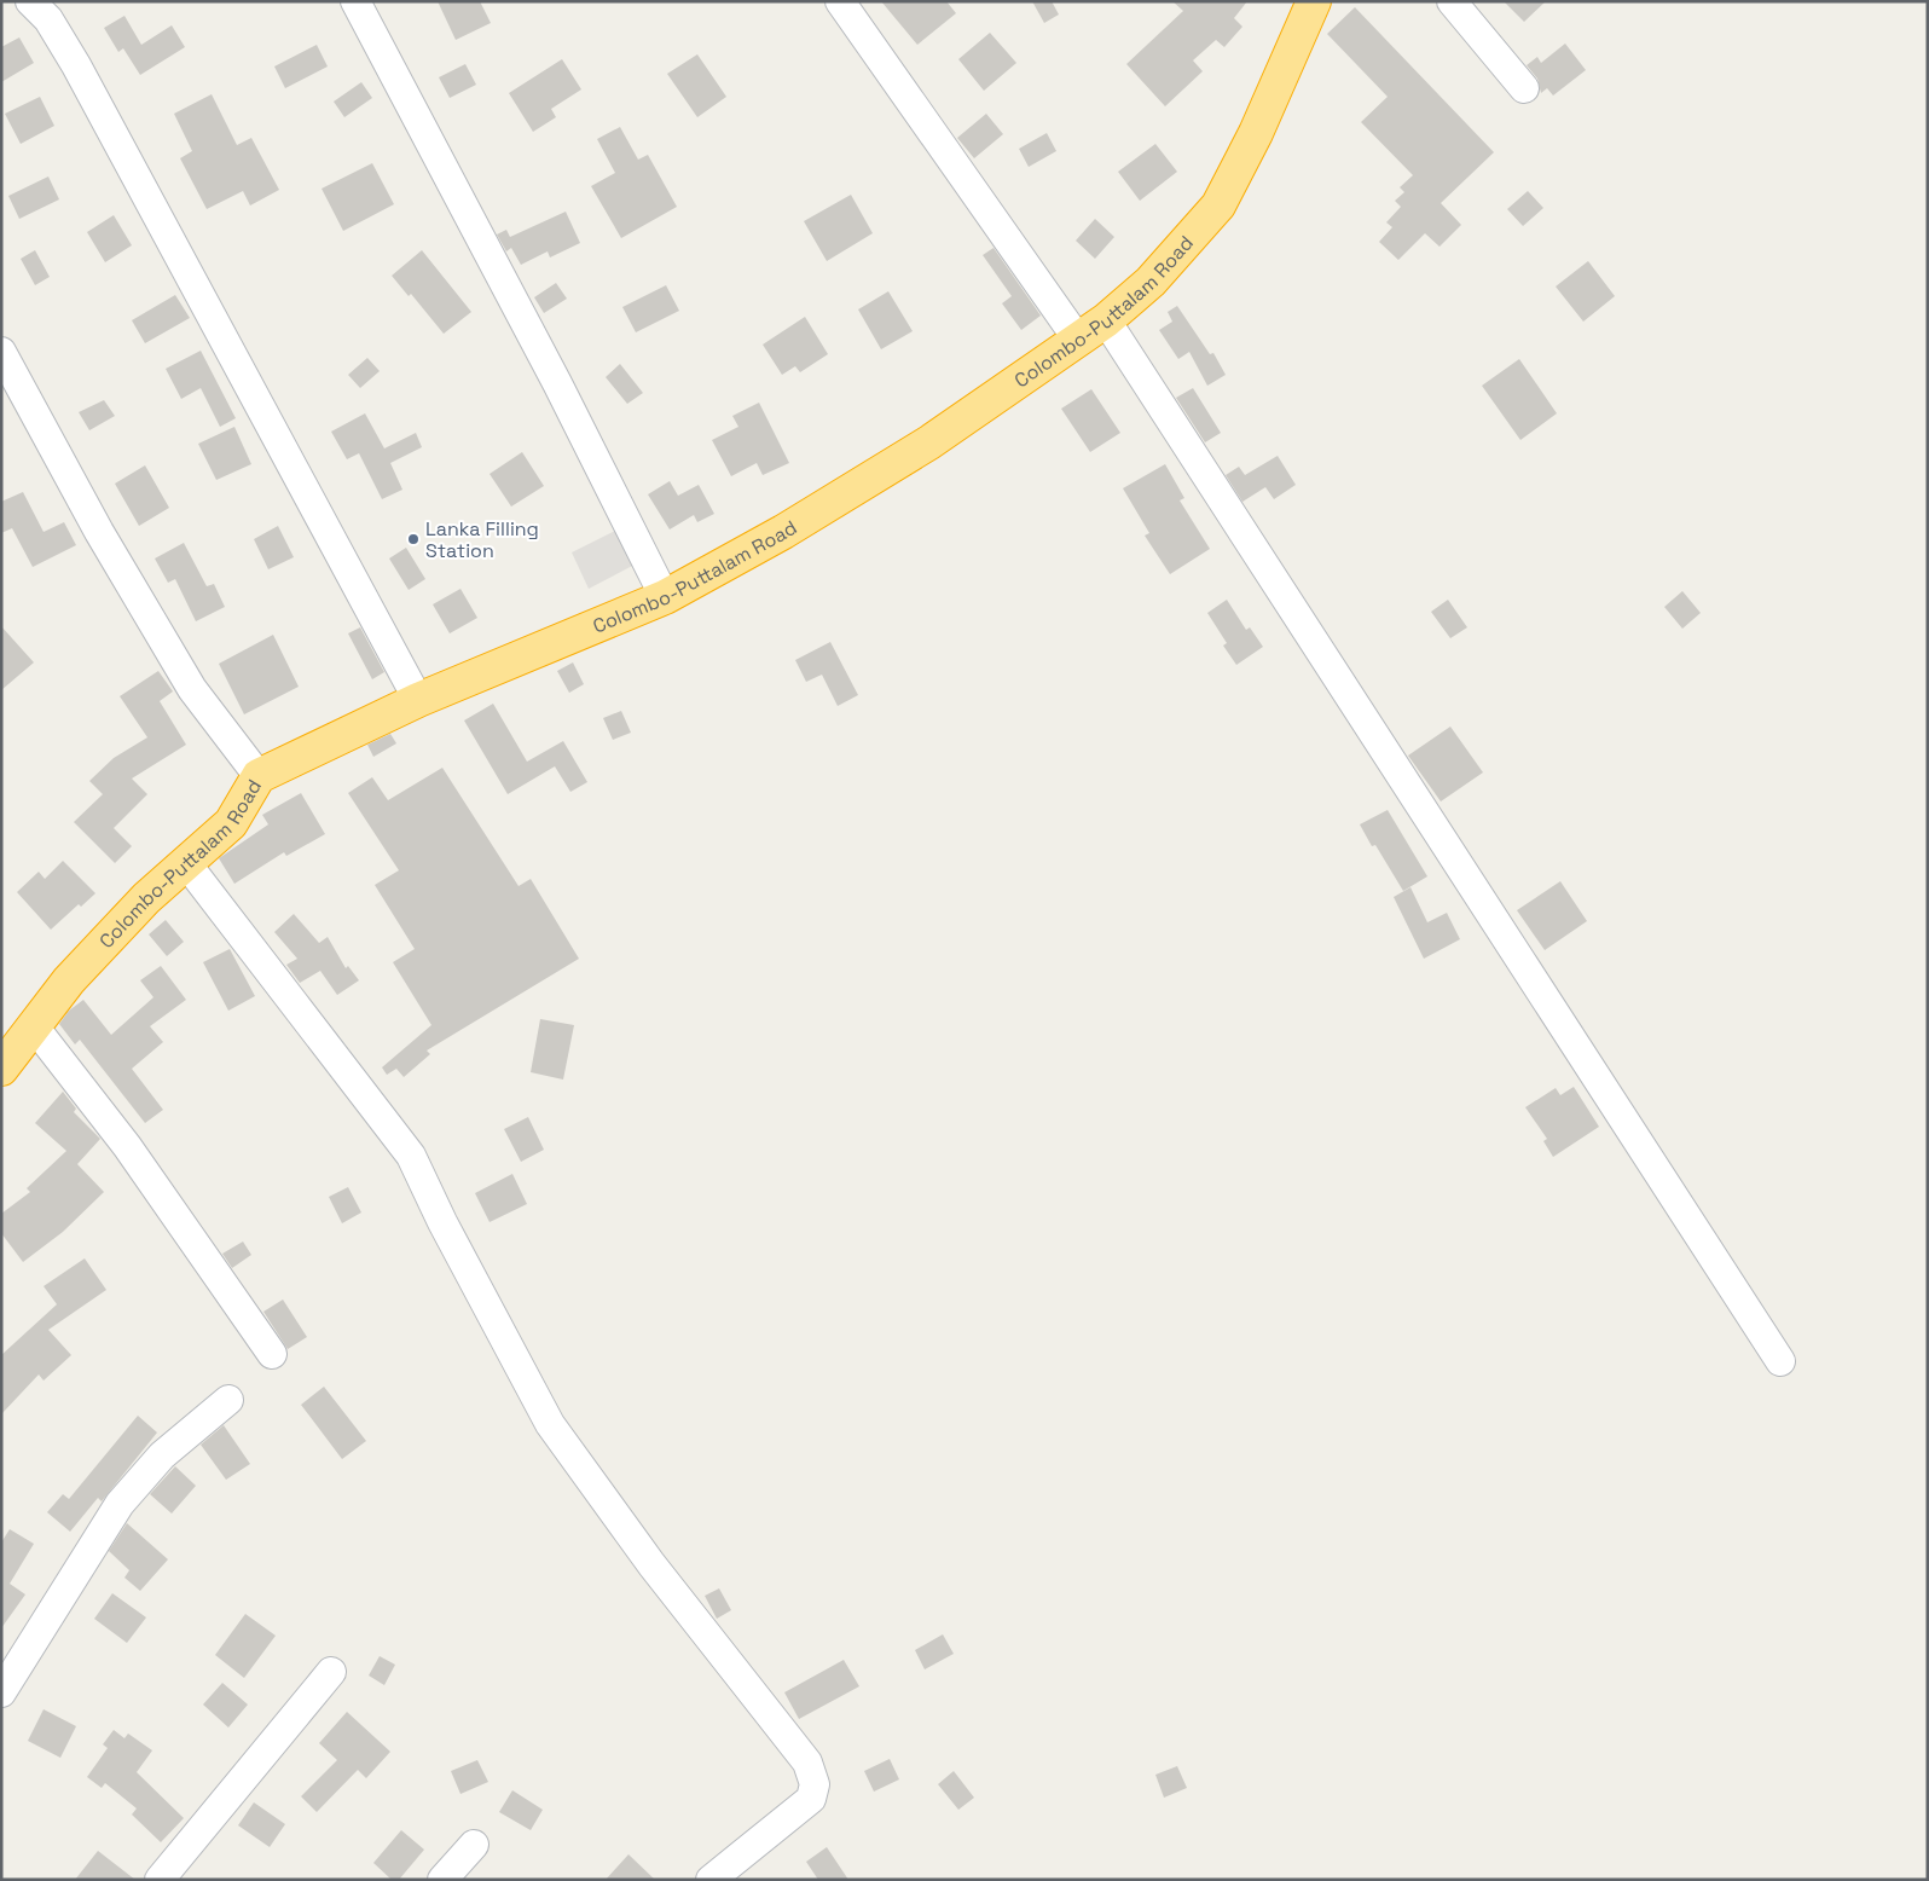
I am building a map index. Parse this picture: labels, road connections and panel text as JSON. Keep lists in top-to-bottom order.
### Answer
{
  "streets": {
    "highway": ["Colombo-Puttalam Road"]
  },
  "places": ["Lanka Filling Station"]
}
